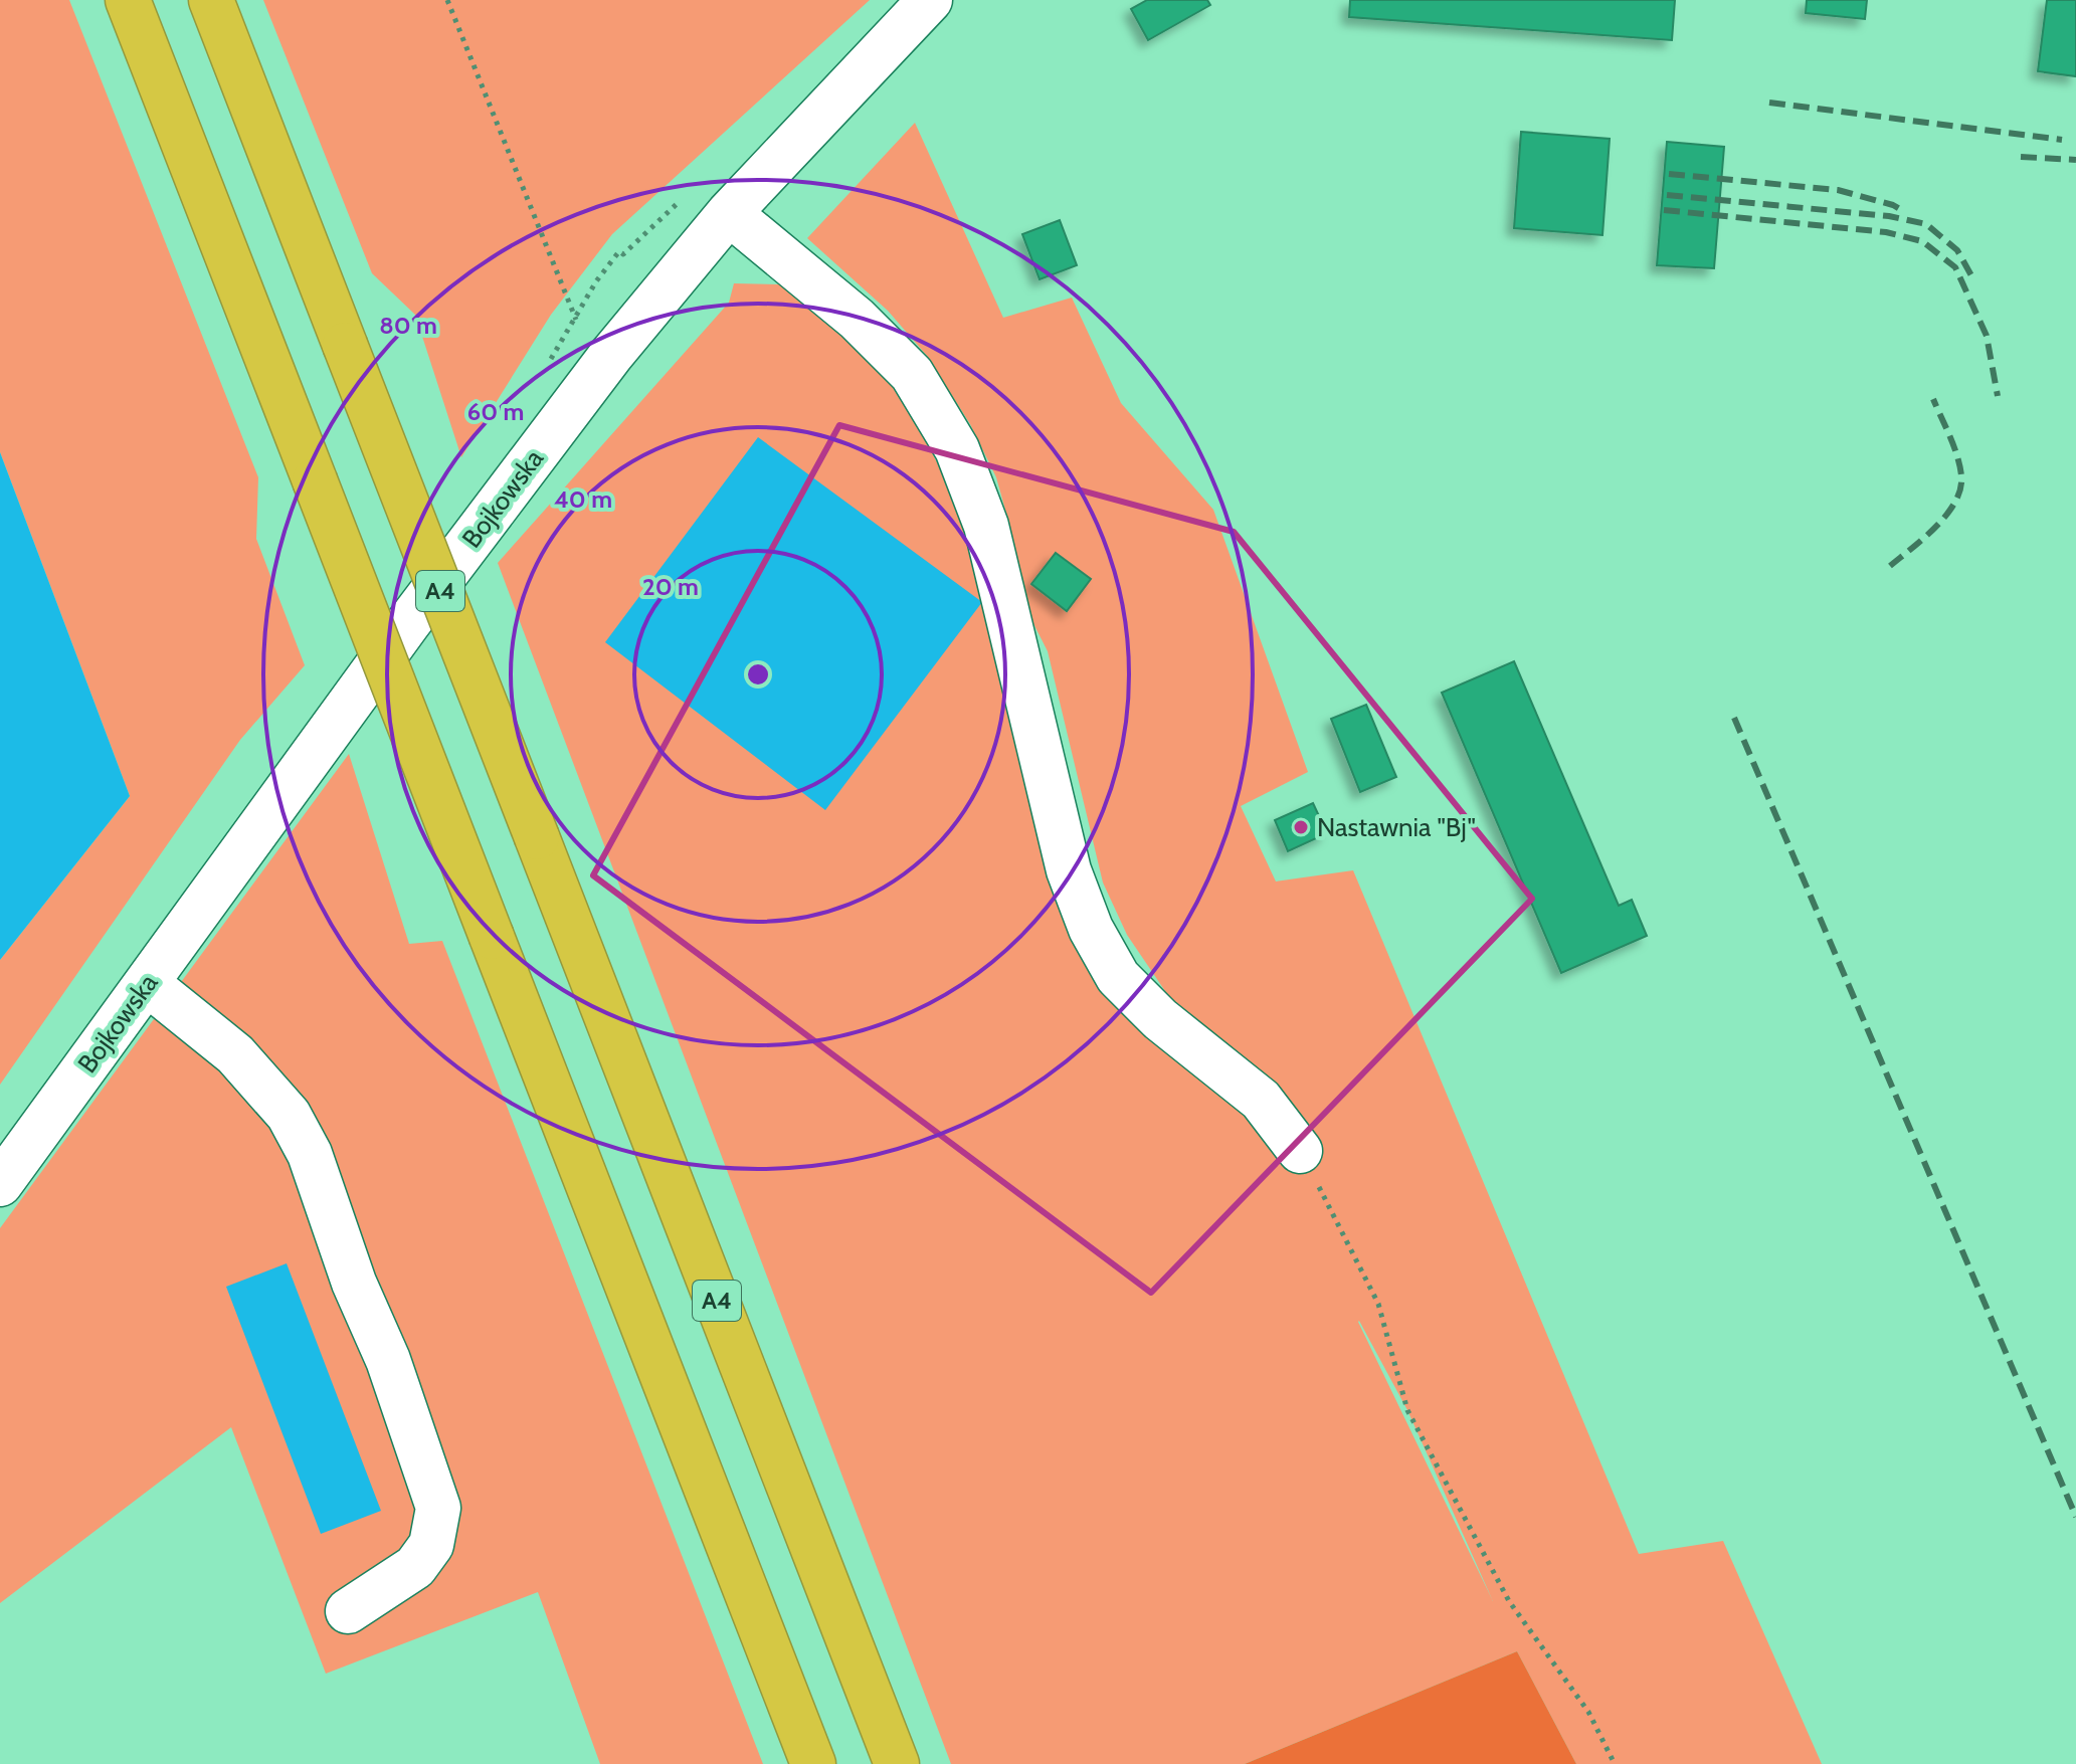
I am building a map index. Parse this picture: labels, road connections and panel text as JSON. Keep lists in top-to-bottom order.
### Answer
{
  "streets": {
    "highway": ["A4"],
    "street": ["Bojkowska"]
  },
  "places": ["Nastawnia \"Bj\""],
  "rings": [
    "80 m",
    "60 m",
    "40 m",
    "20 m"
  ]
}
